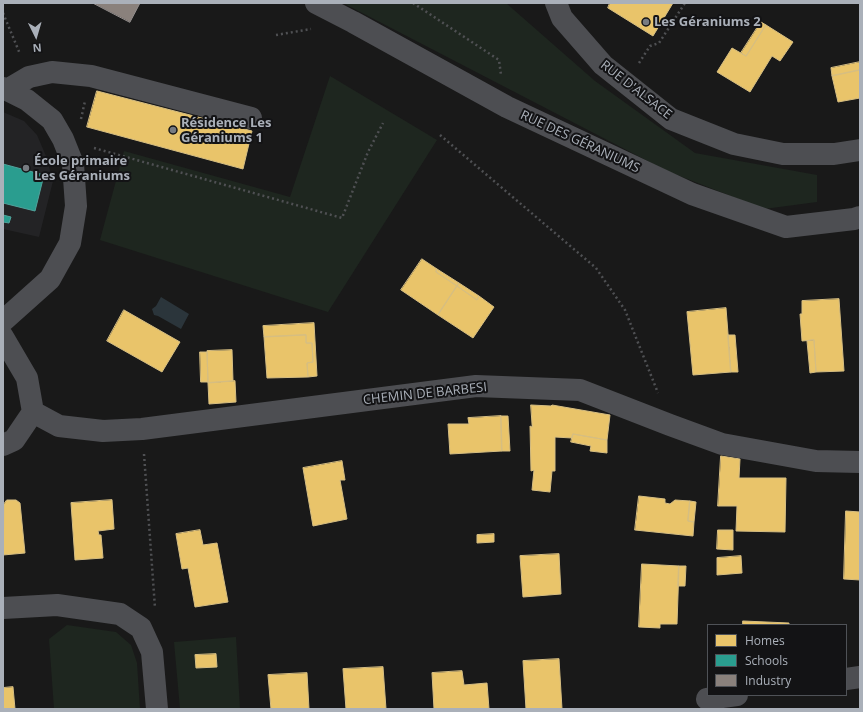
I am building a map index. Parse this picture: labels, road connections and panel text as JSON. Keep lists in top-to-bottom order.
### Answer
{
  "streets": {
    "street": ["RUE D'ALSACE", "RUE DES GÉRANIUMS", "CHEMIN DE BARBESI"]
  },
  "places": ["Les Géraniums 2", "Résidence Les Géraniums 1", "École primaire Les Géraniums"],
  "legend": ["Homes", "Schools", "Industry"],
  "north": "bottom"
}
